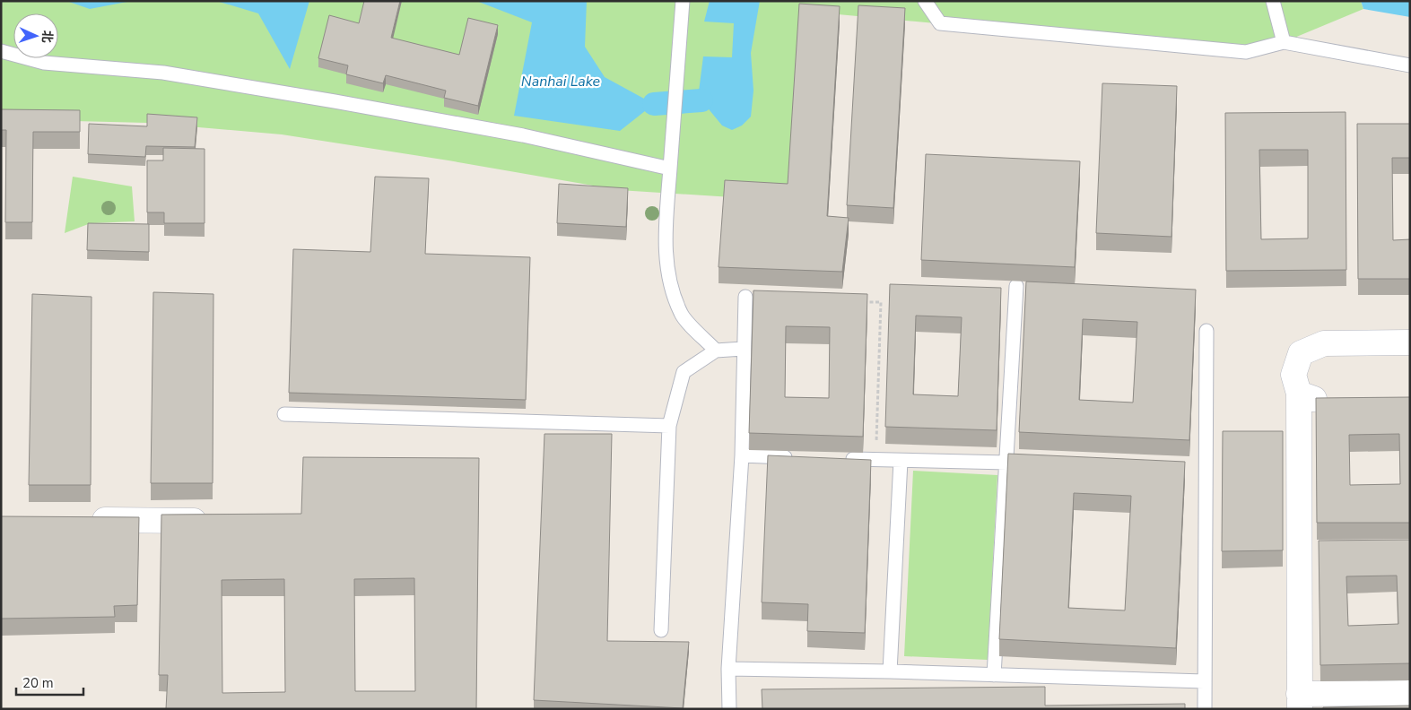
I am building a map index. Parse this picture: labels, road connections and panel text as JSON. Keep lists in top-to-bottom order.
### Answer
{
  "water": ["Nanhai Lake"],
  "scale_bar": "20 m",
  "north": "right"
}
